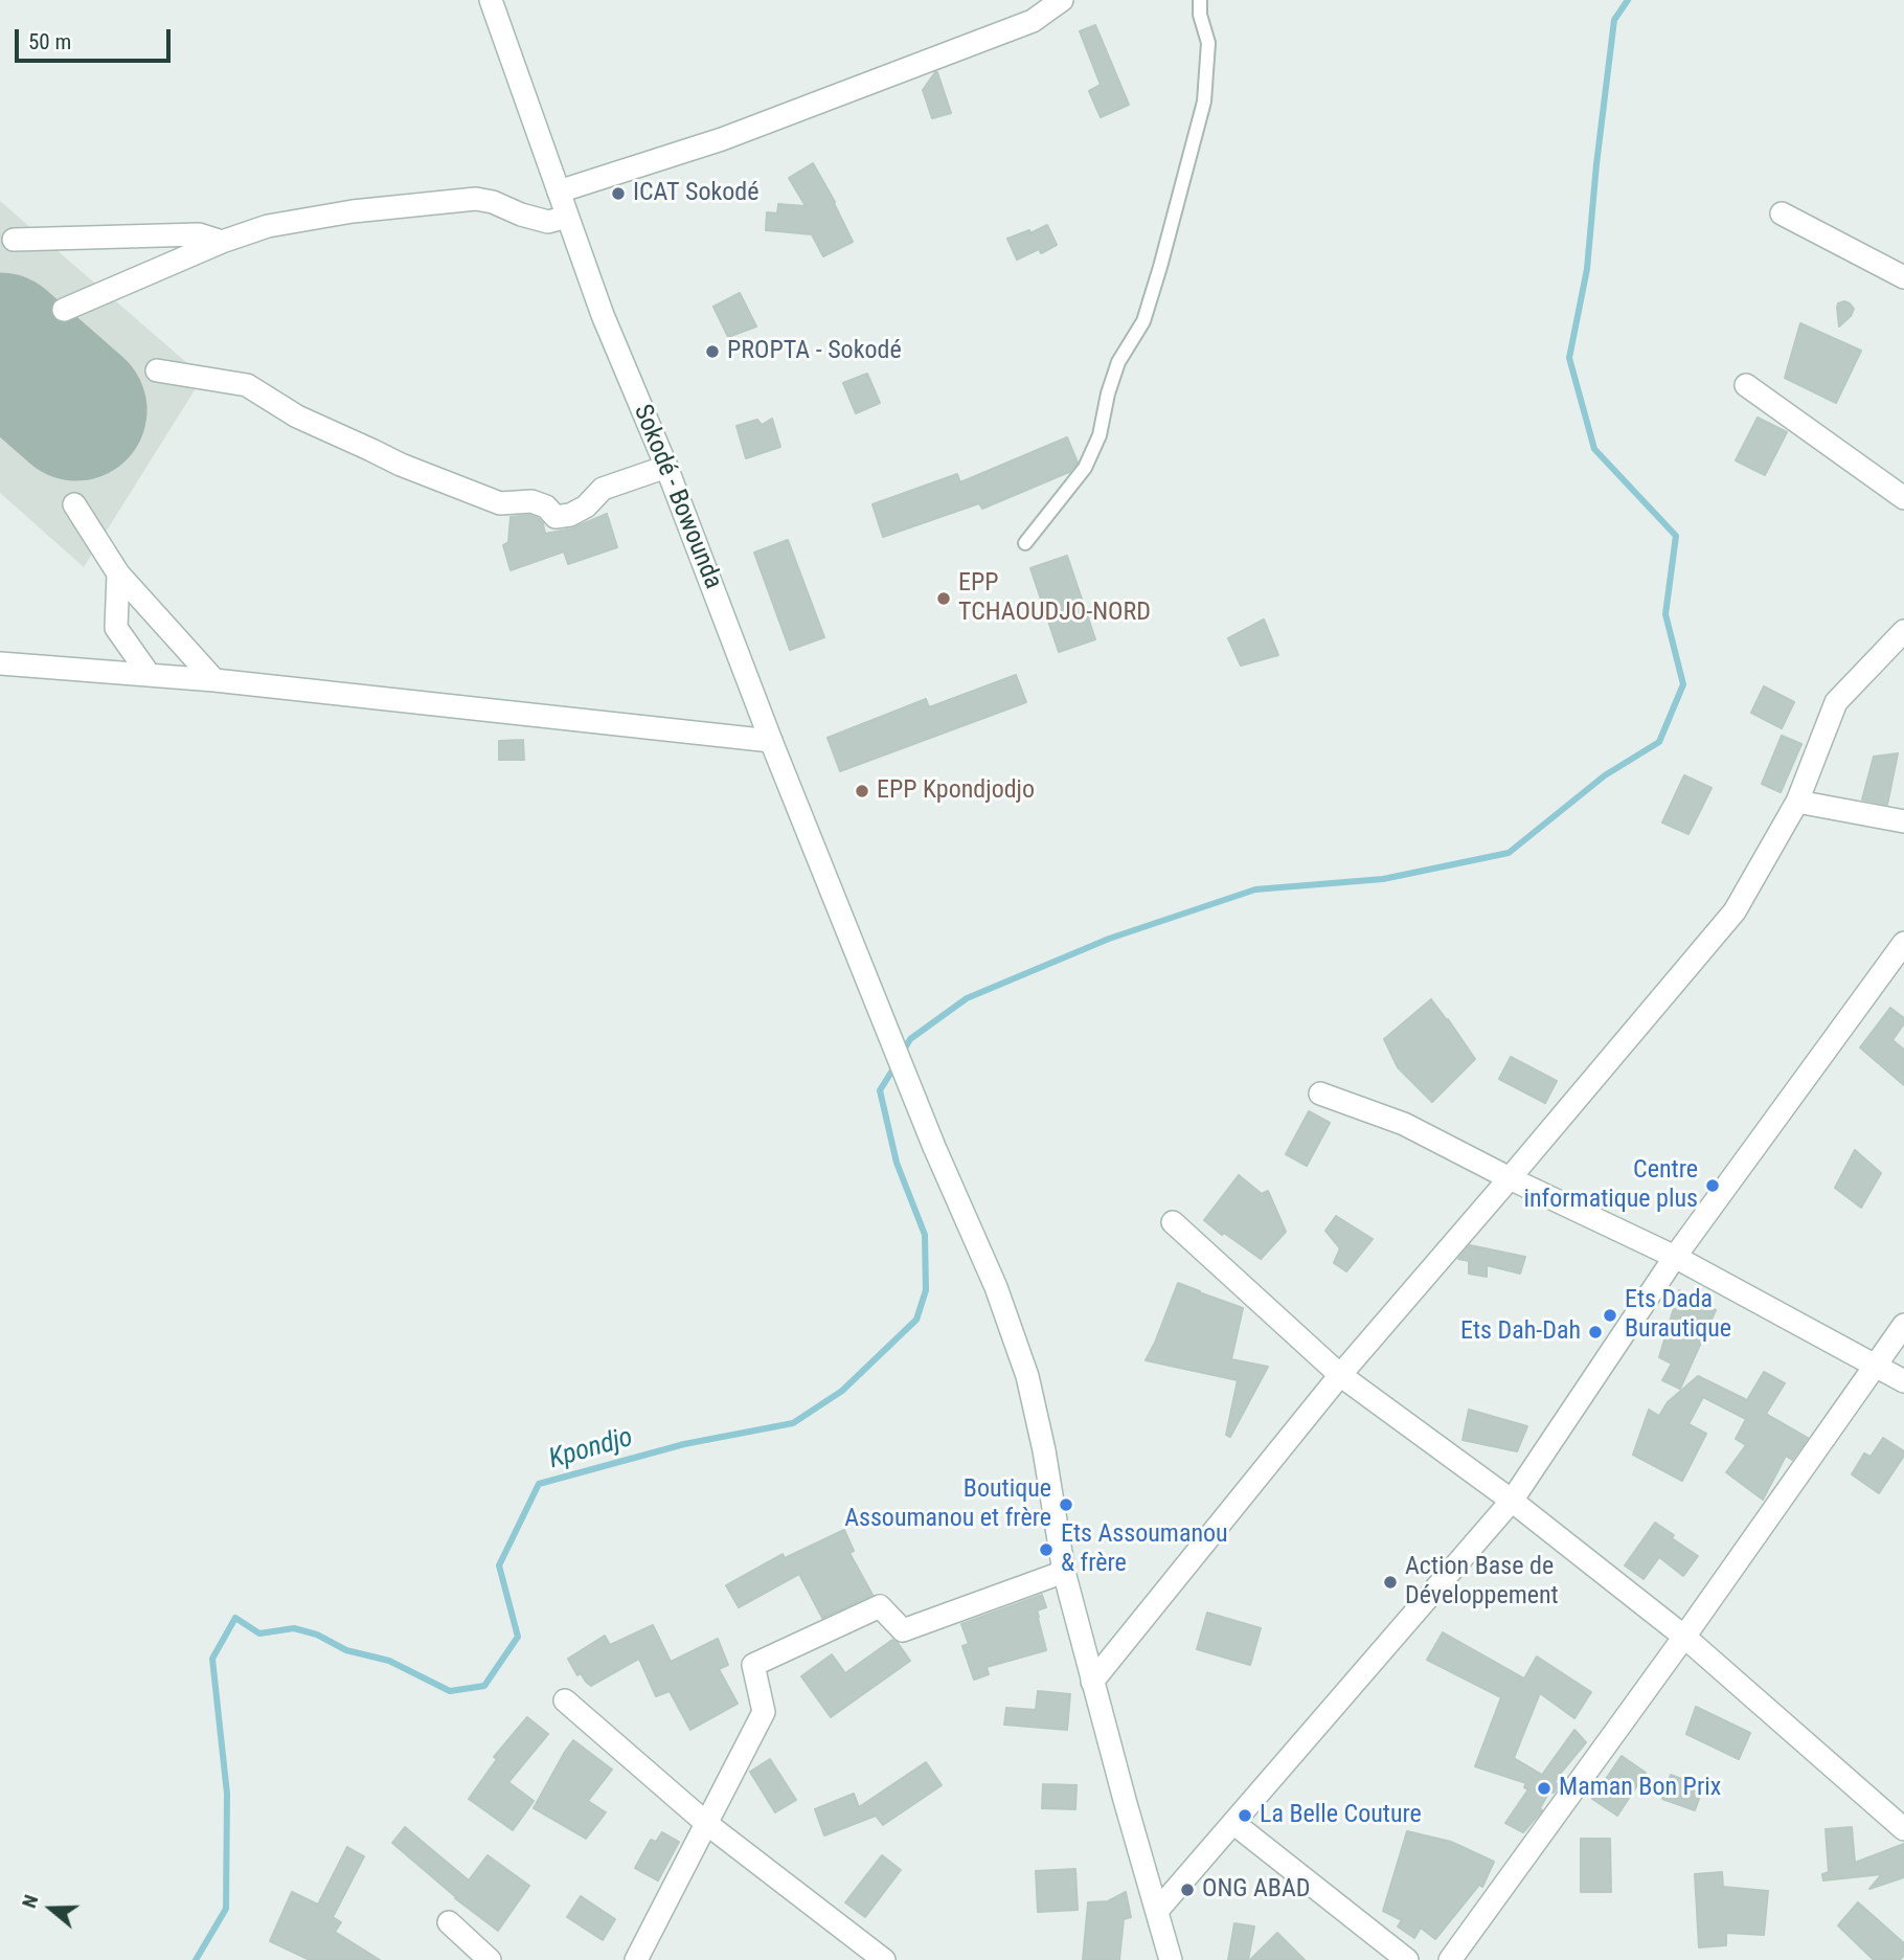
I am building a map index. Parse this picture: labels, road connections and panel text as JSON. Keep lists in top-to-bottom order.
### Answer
{
  "streets": {
    "street": ["Sokodé - Bowounda"]
  },
  "water": ["Kpondjo"],
  "places": [
    "ICAT Sokodé",
    "PROPTA - Sokodé",
    "EPP TCHAOUDJO-NORD",
    "EPP Kpondjodjo",
    "Centre informatique plus",
    "Ets Dada Burautique",
    "Ets Dah-Dah",
    "Boutique Assoumanou et frère",
    "Ets Assoumanou & frère",
    "Action Base de Développement",
    "Maman Bon Prix",
    "La Belle Couture",
    "ONG ABAD"
  ],
  "scale_bar": "50 m",
  "north": "left"
}
